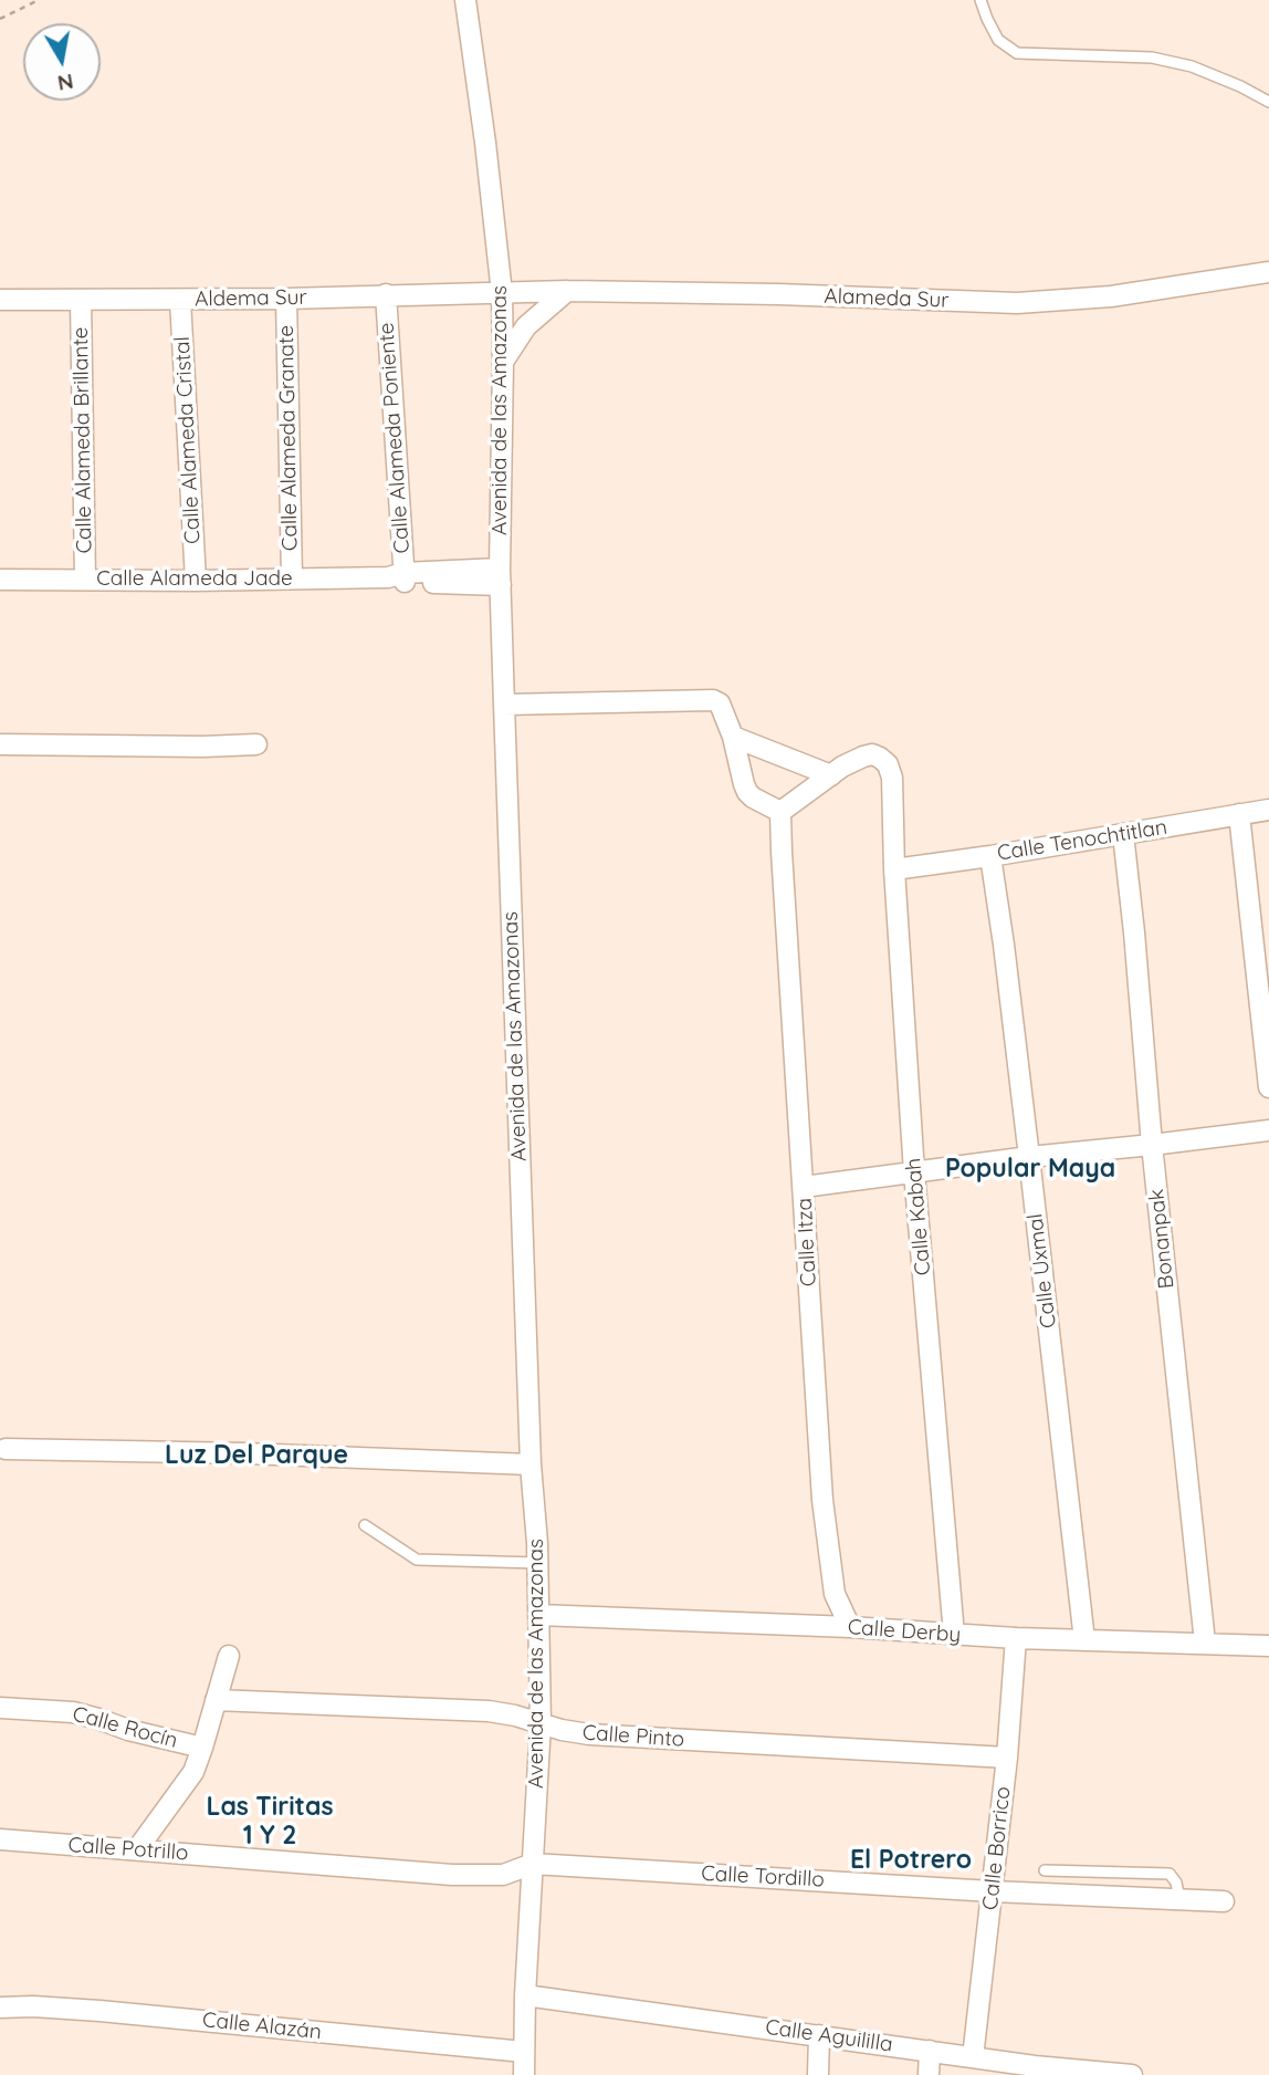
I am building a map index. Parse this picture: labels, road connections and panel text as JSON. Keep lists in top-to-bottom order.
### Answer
{
  "streets": {
    "street": [
      "Aldema Sur",
      "Alameda Sur",
      "Avenida de las Amazonas",
      "Calle Alameda Granate",
      "Calle Alameda Poniente",
      "Calle Alameda Brillante",
      "Calle Alameda Cristal",
      "Calle Alameda Jade",
      "Calle Tenochtitlan",
      "Calle Kabah",
      "Bonanpak",
      "Calle Itza",
      "Calle Uxmal",
      "Calle Derby",
      "Calle Rocín",
      "Calle Pinto",
      "Calle Borrico",
      "Calle Potrillo",
      "Calle Tordillo",
      "Calle Alazán",
      "Calle Aguililla"
    ]
  },
  "crossings": [
    ["Aldema Sur", "Alameda Sur"],
    ["Aldema Sur", "Avenida de las Amazonas"],
    ["Aldema Sur", "Calle Alameda Granate"],
    ["Aldema Sur", "Calle Alameda Poniente"],
    ["Aldema Sur", "Calle Alameda Brillante"],
    ["Aldema Sur", "Calle Alameda Cristal"],
    ["Alameda Sur", "Avenida de las Amazonas"],
    ["Avenida de las Amazonas", "Calle Alameda Jade"],
    ["Avenida de las Amazonas", "Calle Derby"],
    ["Avenida de las Amazonas", "Calle Pinto"],
    ["Avenida de las Amazonas", "Calle Potrillo"],
    ["Avenida de las Amazonas", "Calle Tordillo"],
    ["Avenida de las Amazonas", "Calle Alazán"],
    ["Avenida de las Amazonas", "Calle Aguililla"],
    ["Calle Alameda Granate", "Calle Alameda Jade"],
    ["Calle Alameda Poniente", "Calle Alameda Jade"],
    ["Calle Alameda Brillante", "Calle Alameda Jade"],
    ["Calle Alameda Cristal", "Calle Alameda Jade"],
    ["Calle Tenochtitlan", "Calle Kabah"],
    ["Calle Tenochtitlan", "Bonanpak"],
    ["Calle Tenochtitlan", "Calle Uxmal"],
    ["Calle Kabah", "Calle Derby"],
    ["Bonanpak", "Calle Derby"],
    ["Calle Itza", "Calle Derby"],
    ["Calle Uxmal", "Calle Derby"],
    ["Calle Derby", "Calle Borrico"],
    ["Calle Pinto", "Calle Borrico"],
    ["Calle Borrico", "Calle Tordillo"],
    ["Calle Borrico", "Calle Aguililla"],
    ["Calle Potrillo", "Calle Tordillo"]
  ],
  "districts": [
    "Popular Maya",
    "Luz Del Parque",
    "Las Tiritas 1 Y 2",
    "El Potrero"
  ],
  "north": "bottom"
}
